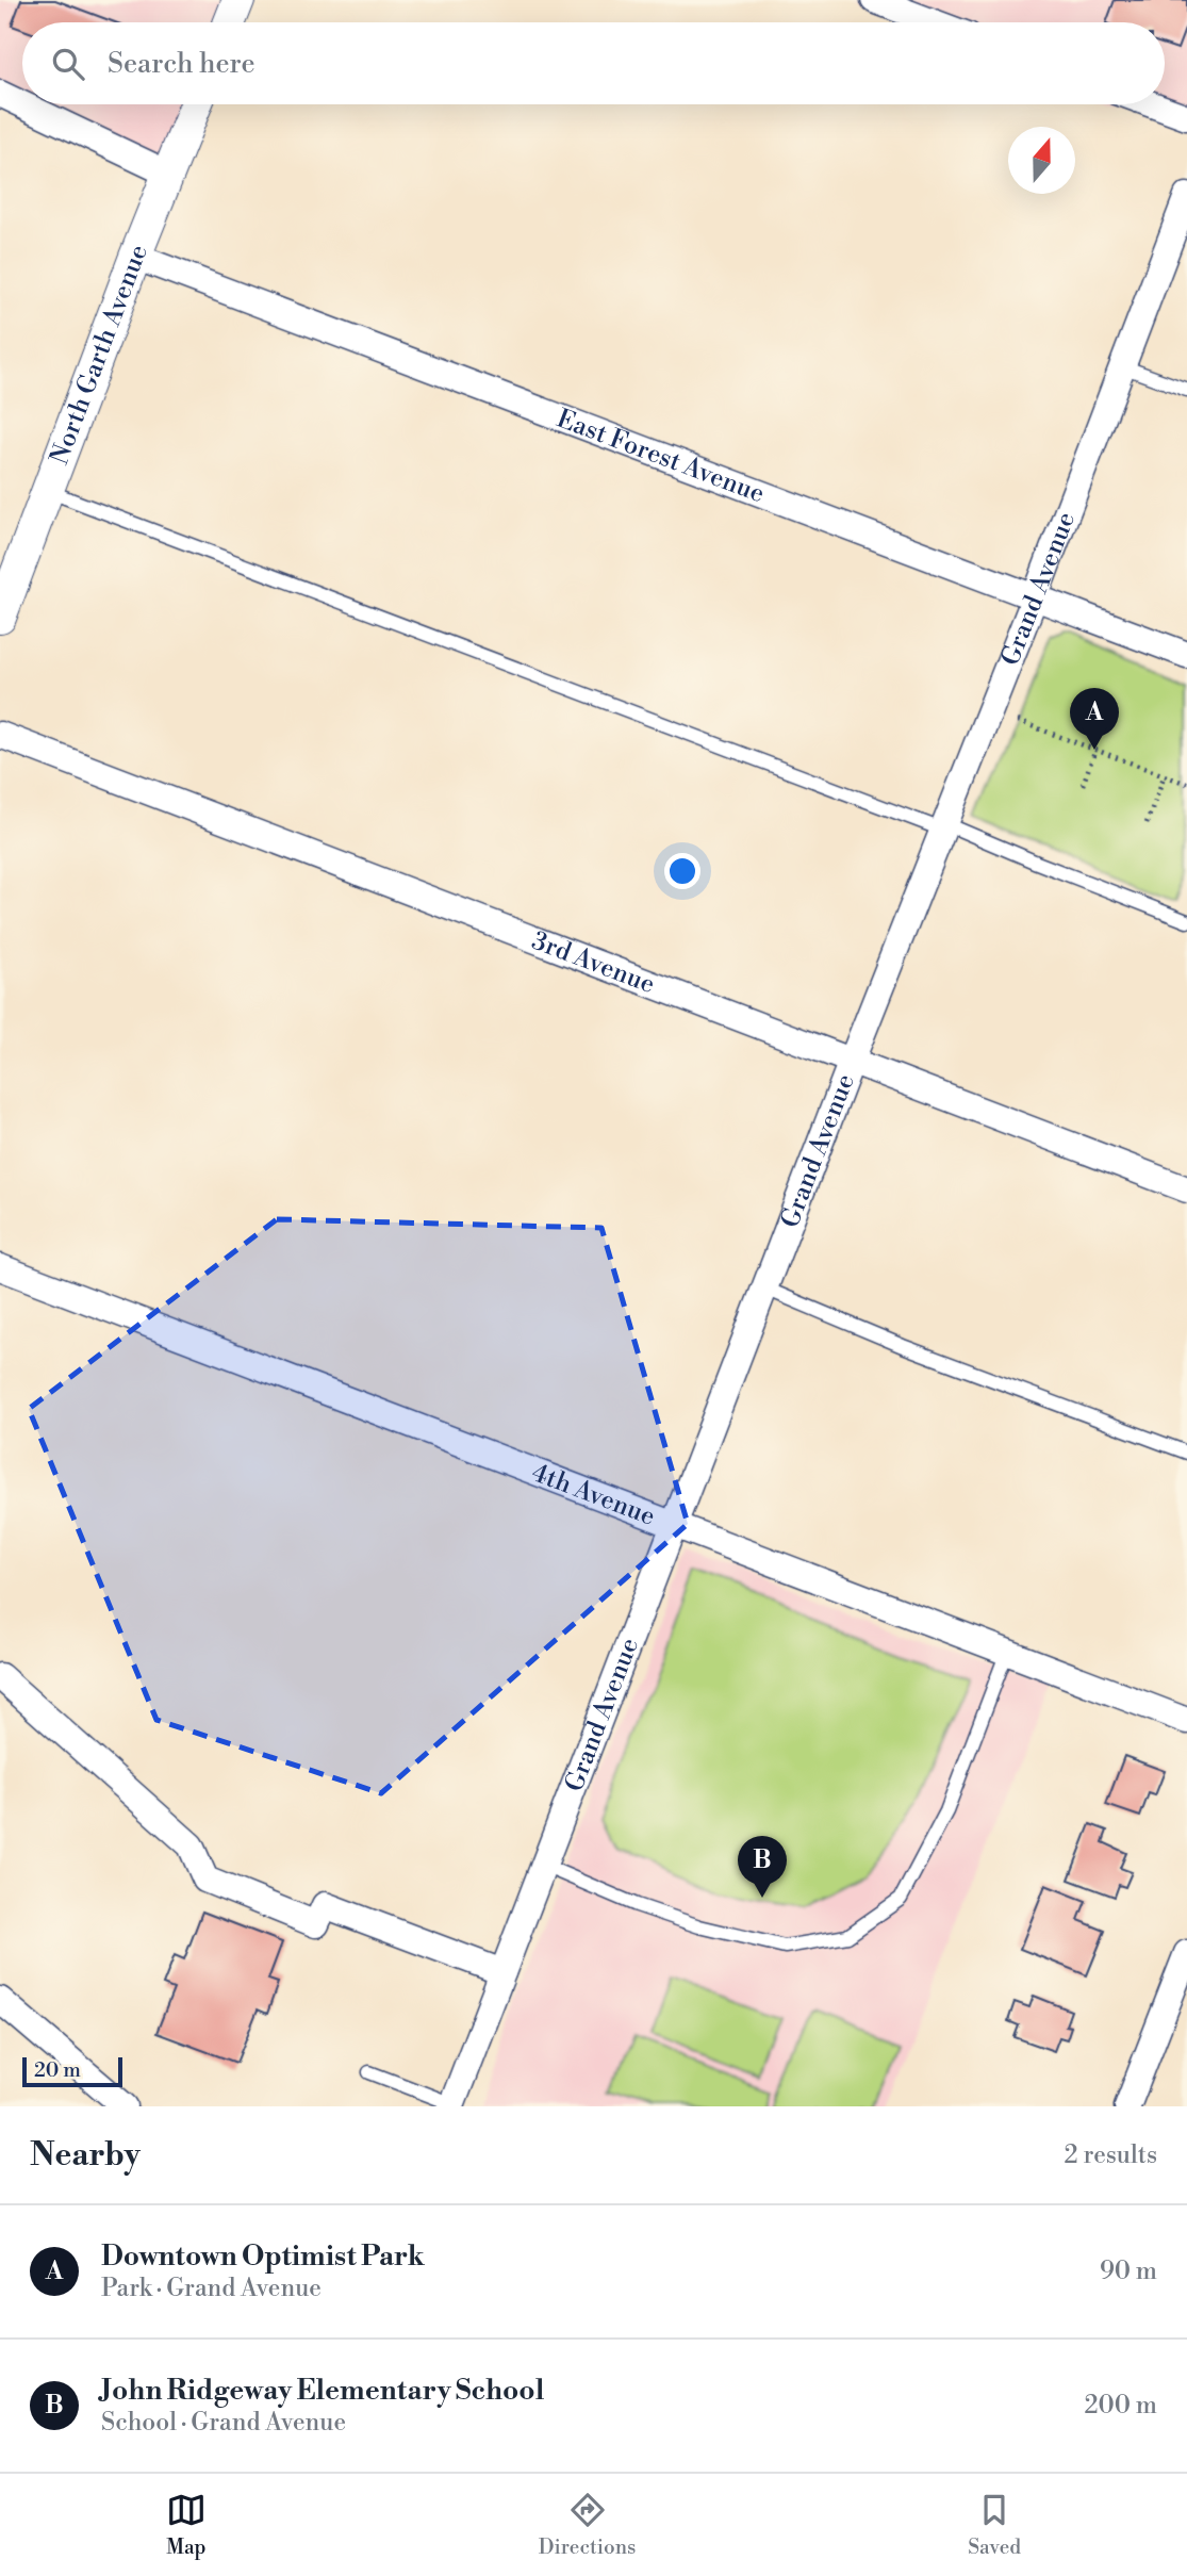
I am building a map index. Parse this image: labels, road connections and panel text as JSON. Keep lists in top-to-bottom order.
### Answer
{
  "streets": {
    "street": [
      "North Garth Avenue",
      "East Forest Avenue",
      "Grand Avenue",
      "3rd Avenue",
      "4th Avenue"
    ]
  },
  "crossings": [
    ["North Garth Avenue", "East Forest Avenue"],
    ["East Forest Avenue", "Grand Avenue"],
    ["Grand Avenue", "3rd Avenue"],
    ["Grand Avenue", "4th Avenue"]
  ],
  "scale_bar": "20 m",
  "north": "top",
  "page": {
    "search": "Search here",
    "pins": ["A", "B"],
    "scale": "20 m",
    "heading": ["Nearby", "2 results"],
    "list": [
      {
        "mark": "A",
        "name": "Downtown Optimist Park",
        "note": "Park · Grand Avenue",
        "value": "90 m"
      },
      {
        "mark": "B",
        "name": "John Ridgeway Elementary School",
        "note": "School · Grand Avenue",
        "value": "200 m"
      }
    ],
    "nav": ["Map", "Directions", "Saved"]
  }
}
